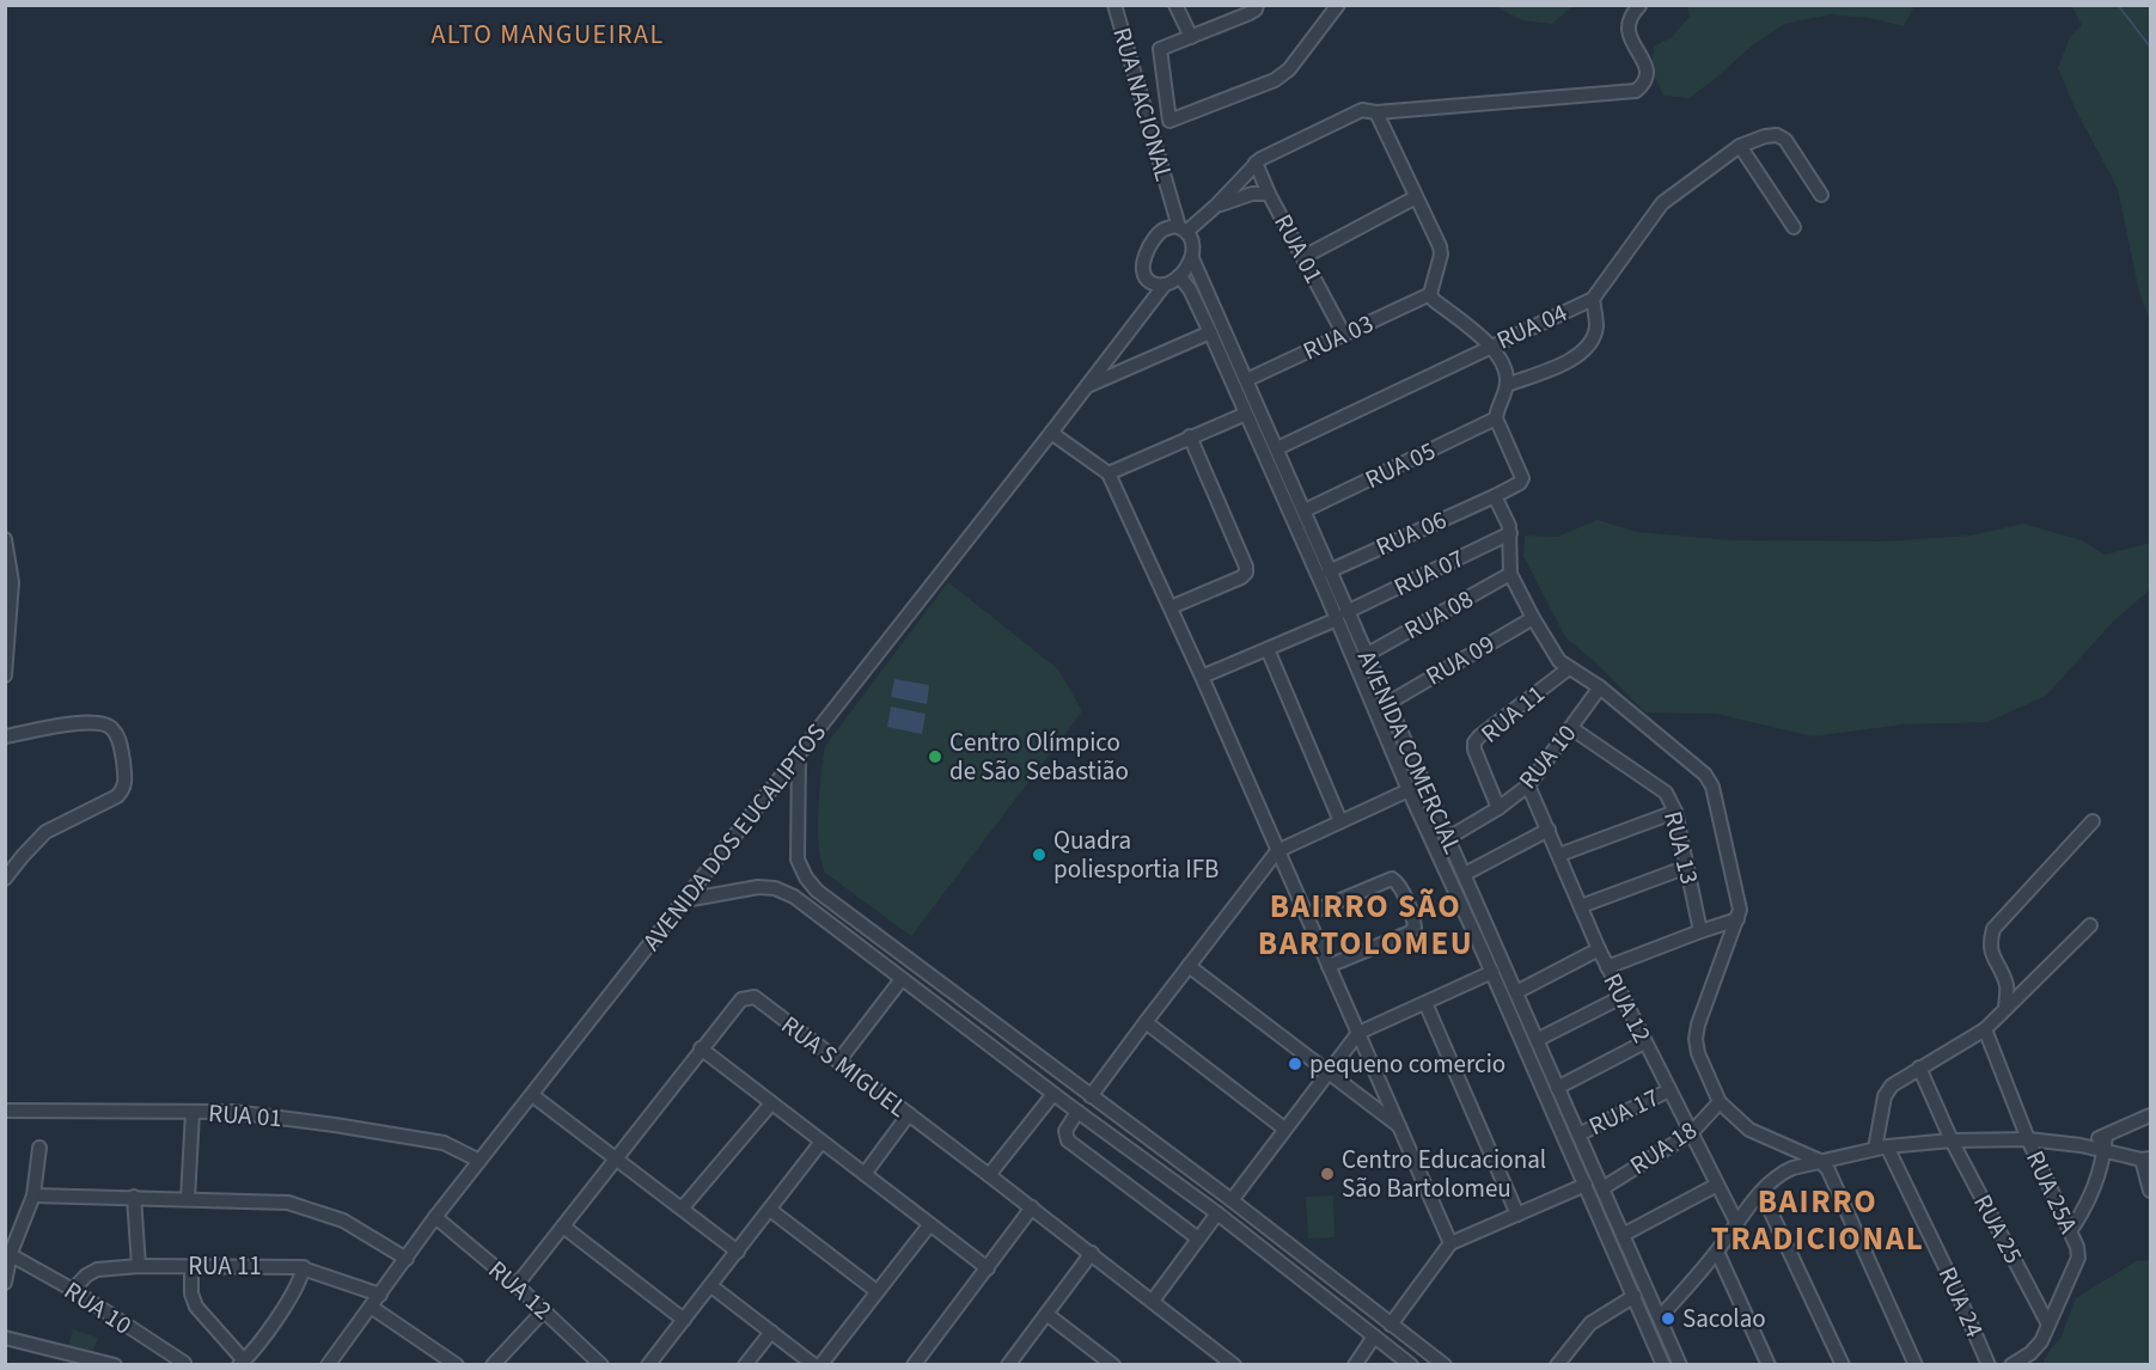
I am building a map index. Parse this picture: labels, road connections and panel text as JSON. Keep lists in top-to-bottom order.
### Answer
{
  "streets": {
    "street": [
      "RUA NACIONAL",
      "RUA 01",
      "RUA 04",
      "RUA 03",
      "RUA 05",
      "RUA 06",
      "RUA 07",
      "RUA 08",
      "RUA 09",
      "RUA 11",
      "AVENIDA COMERCIAL",
      "RUA 10",
      "AVENIDA DOS EUCALIPTOS",
      "RUA 13",
      "RUA 12",
      "RUA S MIGUEL",
      "RUA 17",
      "RUA 18",
      "RUA 25A",
      "RUA 25",
      "RUA 24"
    ]
  },
  "crossings": [
    ["RUA NACIONAL", "AVENIDA COMERCIAL"],
    ["RUA NACIONAL", "AVENIDA DOS EUCALIPTOS"],
    ["RUA 01", "RUA 03"],
    ["RUA 01", "AVENIDA DOS EUCALIPTOS"],
    ["RUA 04", "AVENIDA COMERCIAL"],
    ["RUA 03", "AVENIDA COMERCIAL"],
    ["RUA 05", "RUA 06"],
    ["RUA 05", "AVENIDA COMERCIAL"],
    ["RUA 06", "AVENIDA COMERCIAL"],
    ["RUA 07", "AVENIDA COMERCIAL"],
    ["RUA 08", "AVENIDA COMERCIAL"],
    ["RUA 09", "AVENIDA COMERCIAL"],
    ["RUA 11", "RUA 10"],
    ["RUA 11", "AVENIDA DOS EUCALIPTOS"],
    ["AVENIDA COMERCIAL", "RUA 10"],
    ["AVENIDA COMERCIAL", "AVENIDA DOS EUCALIPTOS"],
    ["AVENIDA COMERCIAL", "RUA 17"],
    ["AVENIDA COMERCIAL", "RUA 18"],
    ["RUA 10", "RUA 13"],
    ["RUA 10", "RUA 12"],
    ["AVENIDA DOS EUCALIPTOS", "RUA 12"],
    ["RUA 12", "RUA S MIGUEL"],
    ["RUA 12", "RUA 17"],
    ["RUA 12", "RUA 18"],
    ["RUA 25A", "RUA 25"]
  ],
  "districts": ["ALTO MANGUEIRAL", "BAIRRO SÃO BARTOLOMEU", "BAIRRO TRADICIONAL"],
  "places": [
    "Centro Olímpico de São Sebastião",
    "Quadra poliesportia IFB",
    "pequeno comercio",
    "Centro Educacional São Bartolomeu",
    "Sacolao"
  ]
}
